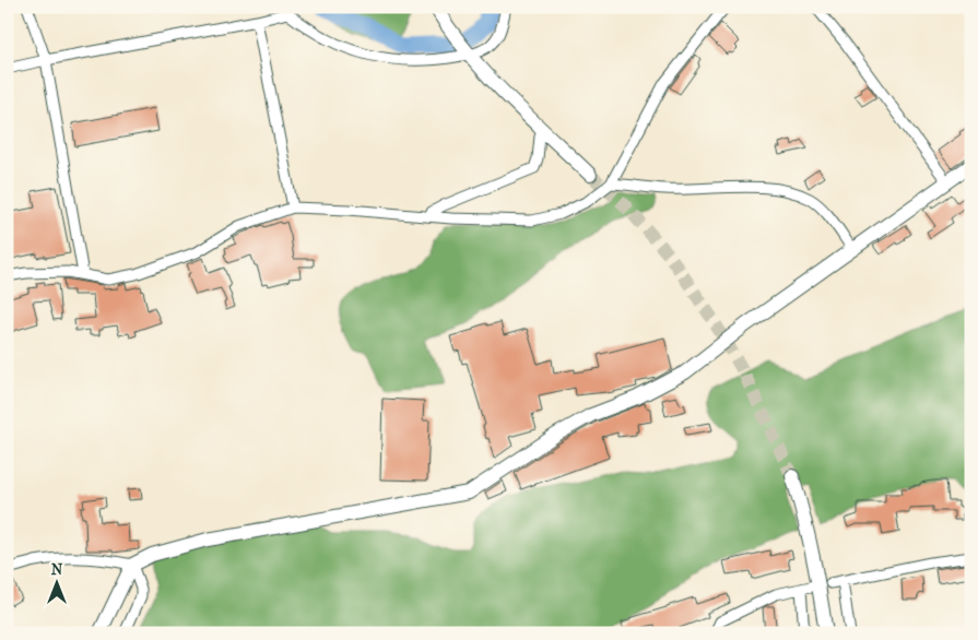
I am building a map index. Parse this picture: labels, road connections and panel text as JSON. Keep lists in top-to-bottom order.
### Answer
{
  "north": "top"
}
